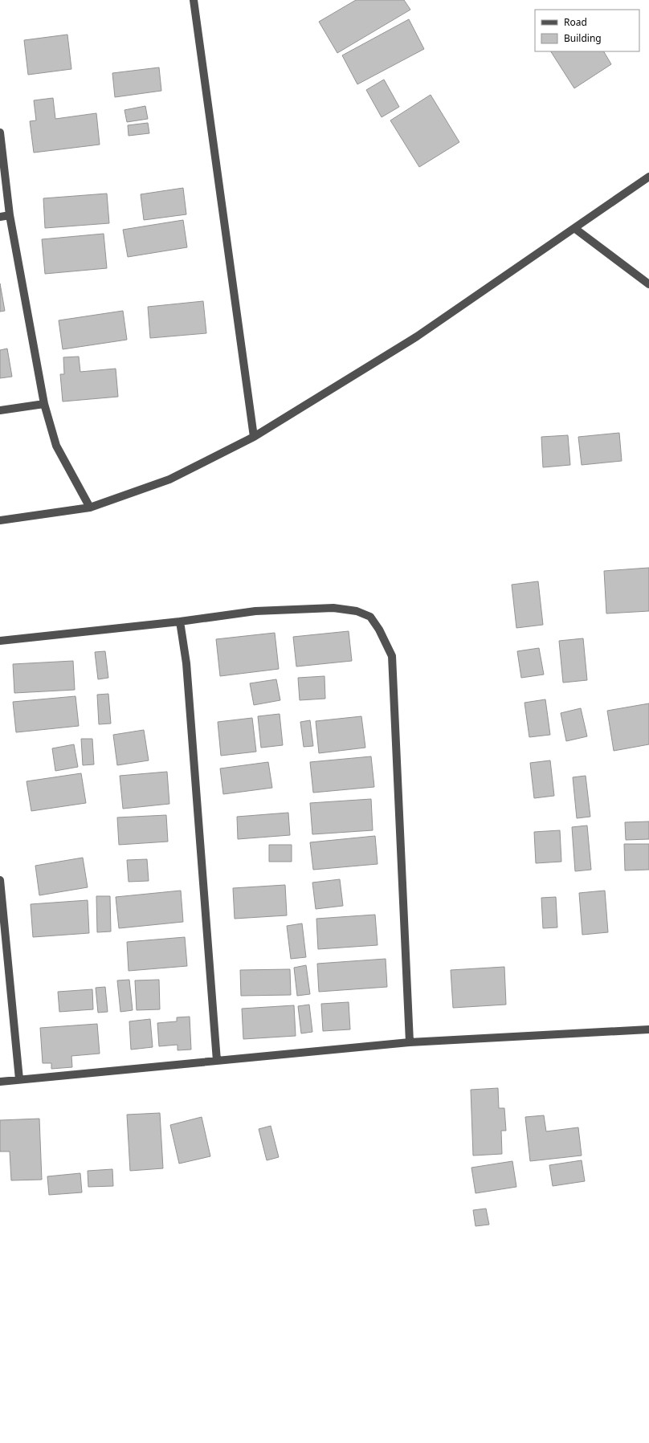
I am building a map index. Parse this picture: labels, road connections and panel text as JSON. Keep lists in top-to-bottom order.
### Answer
{
  "legend": ["Road", "Building"]
}
